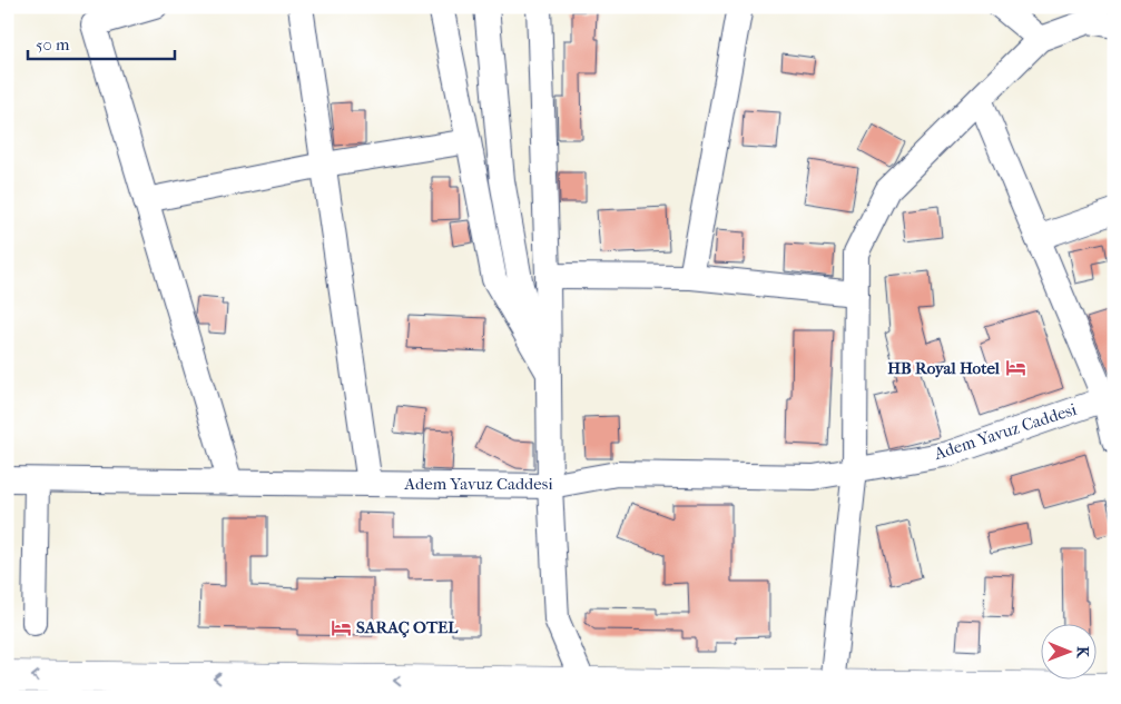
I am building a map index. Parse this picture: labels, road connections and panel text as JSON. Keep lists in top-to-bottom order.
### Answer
{
  "streets": {
    "street": ["Adem Yavuz Caddesi"]
  },
  "places": {
    "hotel": ["HB Royal Hotel", "SARAÇ OTEL"]
  },
  "scale_bar": "50 m",
  "north": "right"
}
